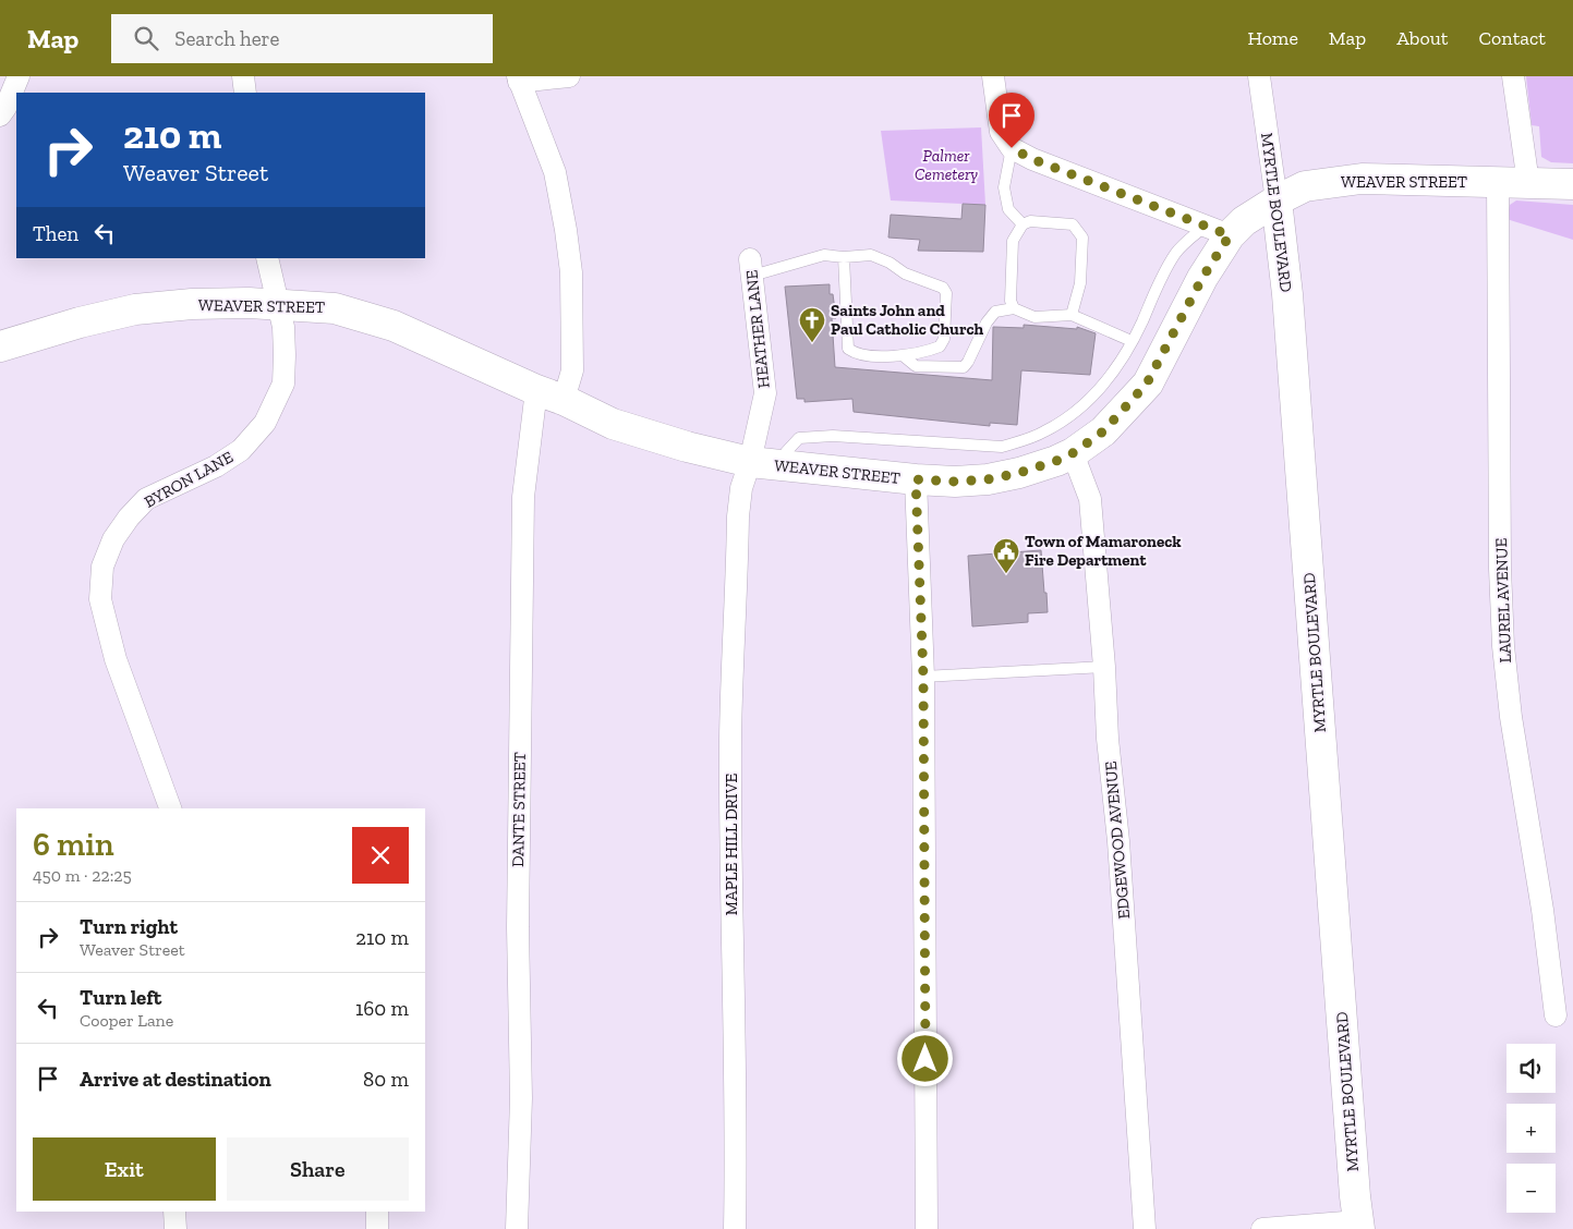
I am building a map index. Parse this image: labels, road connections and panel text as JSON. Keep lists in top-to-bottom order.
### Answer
{
  "streets": {
    "main road": ["WEAVER STREET", "MYRTLE BOULEVARD"],
    "street": [
      "HEATHER LANE",
      "BYRON LANE",
      "LAUREL AVENUE",
      "DANTE STREET",
      "EDGEWOOD AVENUE",
      "MAPLE HILL DRIVE"
    ]
  },
  "crossings": [
    ["WEAVER STREET", "MYRTLE BOULEVARD"],
    ["WEAVER STREET", "HEATHER LANE"],
    ["WEAVER STREET", "BYRON LANE"],
    ["WEAVER STREET", "LAUREL AVENUE"],
    ["WEAVER STREET", "DANTE STREET"],
    ["WEAVER STREET", "EDGEWOOD AVENUE"],
    ["WEAVER STREET", "MAPLE HILL DRIVE"],
    ["HEATHER LANE", "MAPLE HILL DRIVE"]
  ],
  "parks": ["Palmer Cemetery"],
  "places": {
    "church": ["Saints John and Paul Catholic Church"],
    "public building": ["Town of Mamaroneck Fire Department"]
  },
  "page": {
    "header": "Map",
    "search": "Search here",
    "nav": [
      "Home",
      "Map",
      "About",
      "Contact"
    ],
    "turn": ["210 m", "Weaver Street"],
    "then": "Then",
    "heading": ["6 min", "450 m · 22:25"],
    "list": [
      {
        "name": "Turn right",
        "note": "Weaver Street",
        "value": "210 m"
      },
      {
        "name": "Turn left",
        "note": "Cooper Lane",
        "value": "160 m"
      },
      {
        "name": "Arrive at destination",
        "value": "80 m"
      }
    ],
    "map_buttons": ["+", "−"],
    "buttons": ["Exit", "Share"]
  }
}
